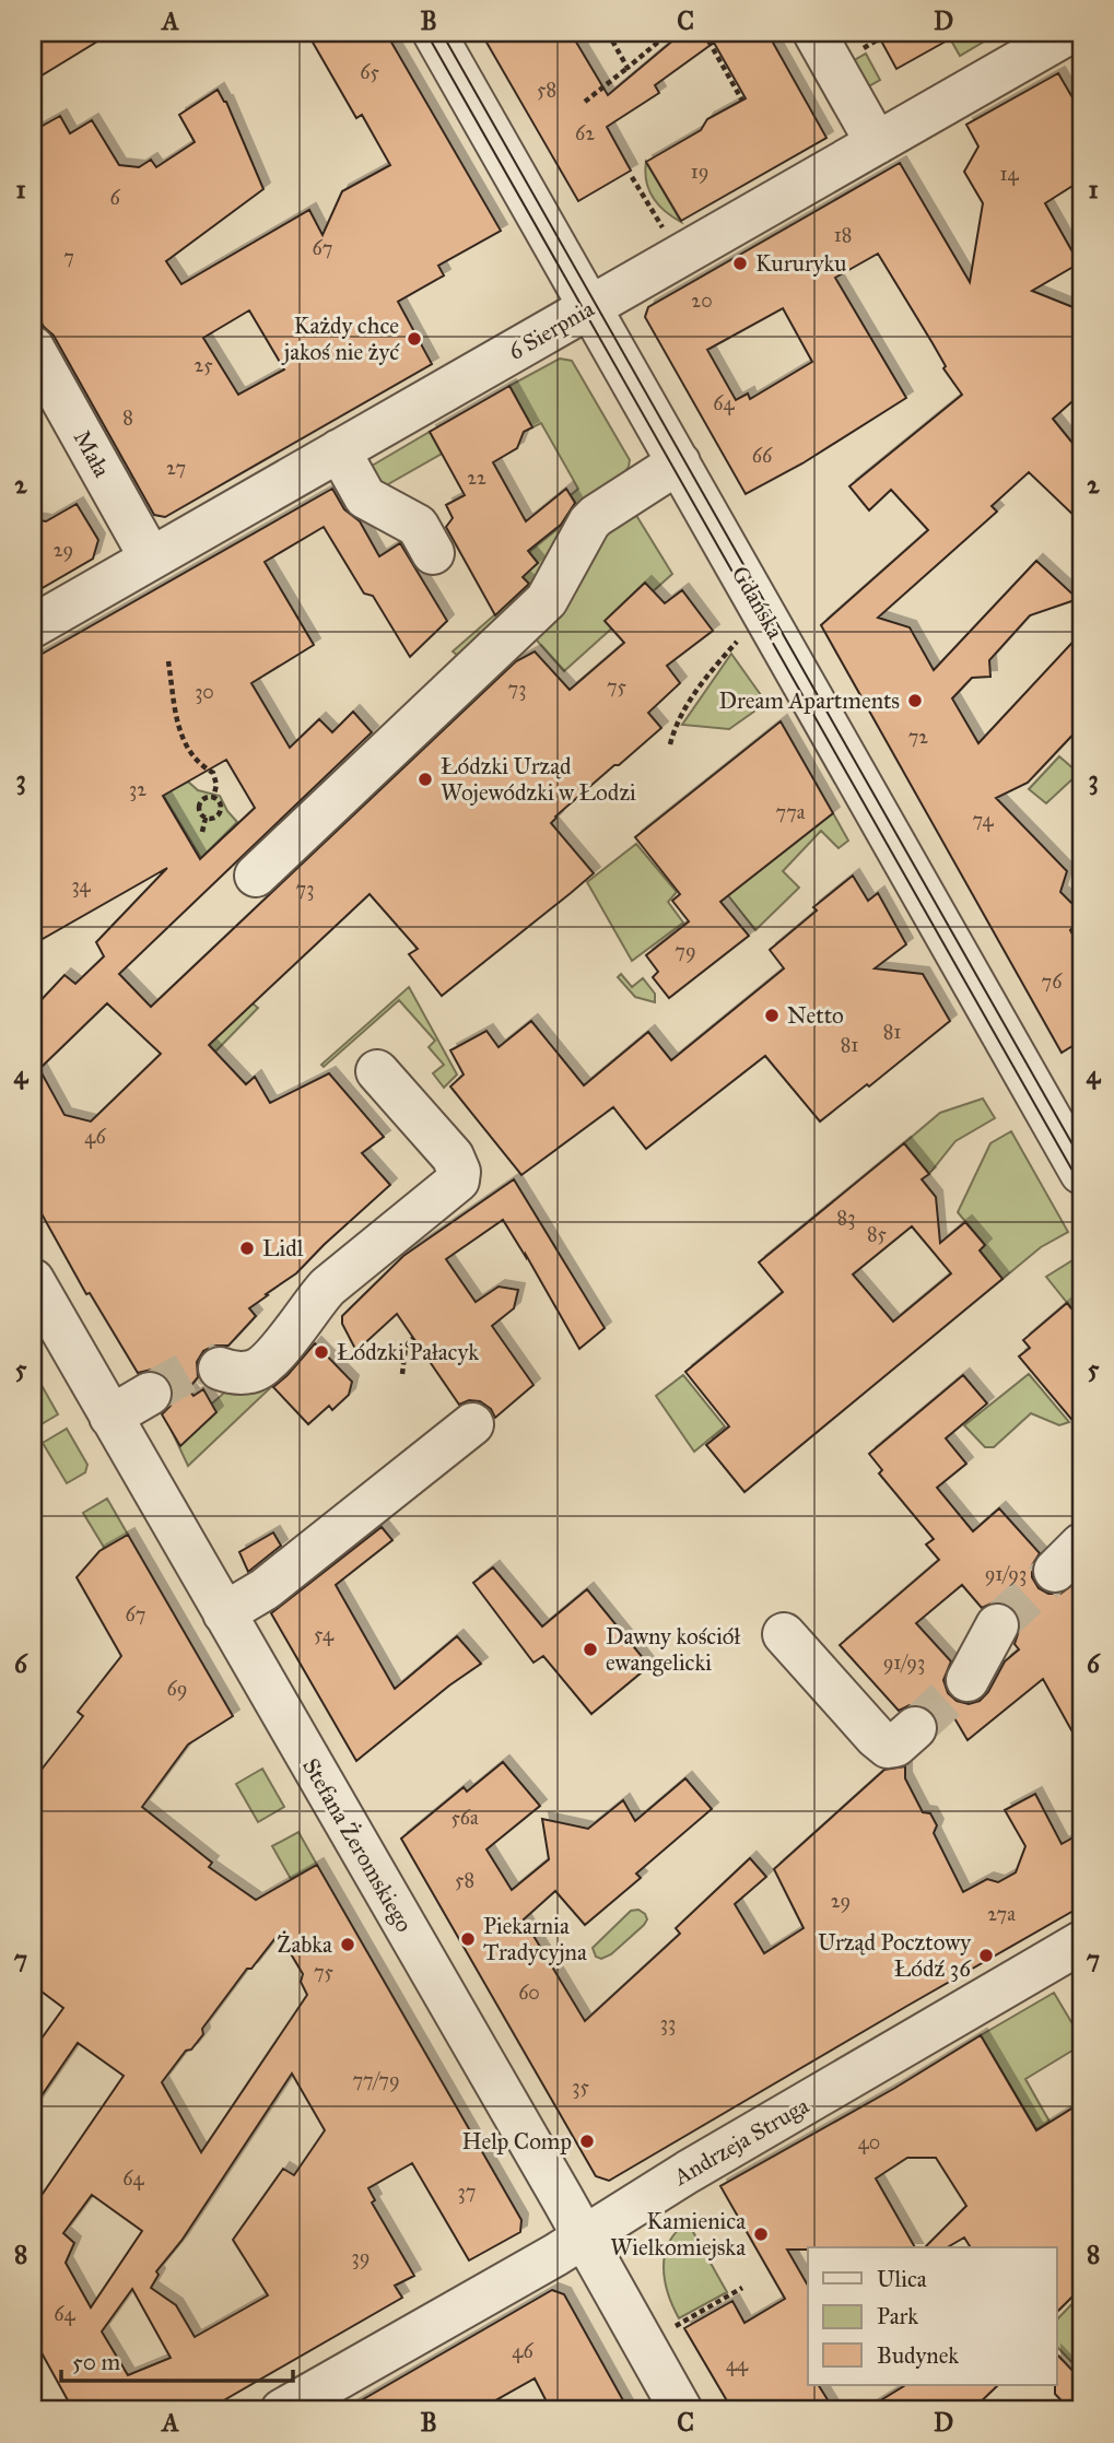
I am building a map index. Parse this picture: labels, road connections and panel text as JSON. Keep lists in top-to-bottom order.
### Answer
{
  "streets": {
    "street": [
      "6 Sierpnia",
      "Mała",
      "Gdańska",
      "Stefana Żeromskiego",
      "Andrzeja Struga"
    ]
  },
  "crossings": [
    ["6 Sierpnia", "Mała"],
    ["6 Sierpnia", "Gdańska"],
    ["Stefana Żeromskiego", "Andrzeja Struga"]
  ],
  "places": [
    "Kururyku",
    "Każdy chce jakoś nie żyć",
    "Dream Apartments",
    "Łódzki Urząd Wojewódzki w Łodzi",
    "Netto",
    "Lidl",
    "Łódzki Pałacyk",
    "Dawny kościół ewangelicki",
    "Piekarnia Tradycyjna",
    "Żabka",
    "Urząd Pocztowy Łódź 36",
    "Help Comp",
    "Kamienica Wielkomiejska"
  ],
  "house_numbers": [
    "65",
    "58",
    "62",
    "19",
    "14",
    "6",
    "18",
    "67",
    "7",
    "20",
    "25",
    "64",
    "8",
    "66",
    "27",
    "22",
    "29",
    "75",
    "73",
    "30",
    "72",
    "32",
    "77a",
    "74",
    "34",
    "73",
    "79",
    "76",
    "81",
    "81",
    "46",
    "83",
    "85",
    "91/93",
    "67",
    "54",
    "91/93",
    "69",
    "56a",
    "58",
    "29",
    "27a",
    "75",
    "60",
    "33",
    "77/79",
    "35",
    "40",
    "64",
    "37",
    "39",
    "64",
    "46",
    "44"
  ],
  "legend": ["Ulica", "Park", "Budynek"],
  "scale_bar": "50 m",
  "grid": {
    "columns": [
      "A",
      "B",
      "C",
      "D"
    ],
    "rows": [
      "1",
      "2",
      "3",
      "4",
      "5",
      "6",
      "7",
      "8"
    ]
  }
}
